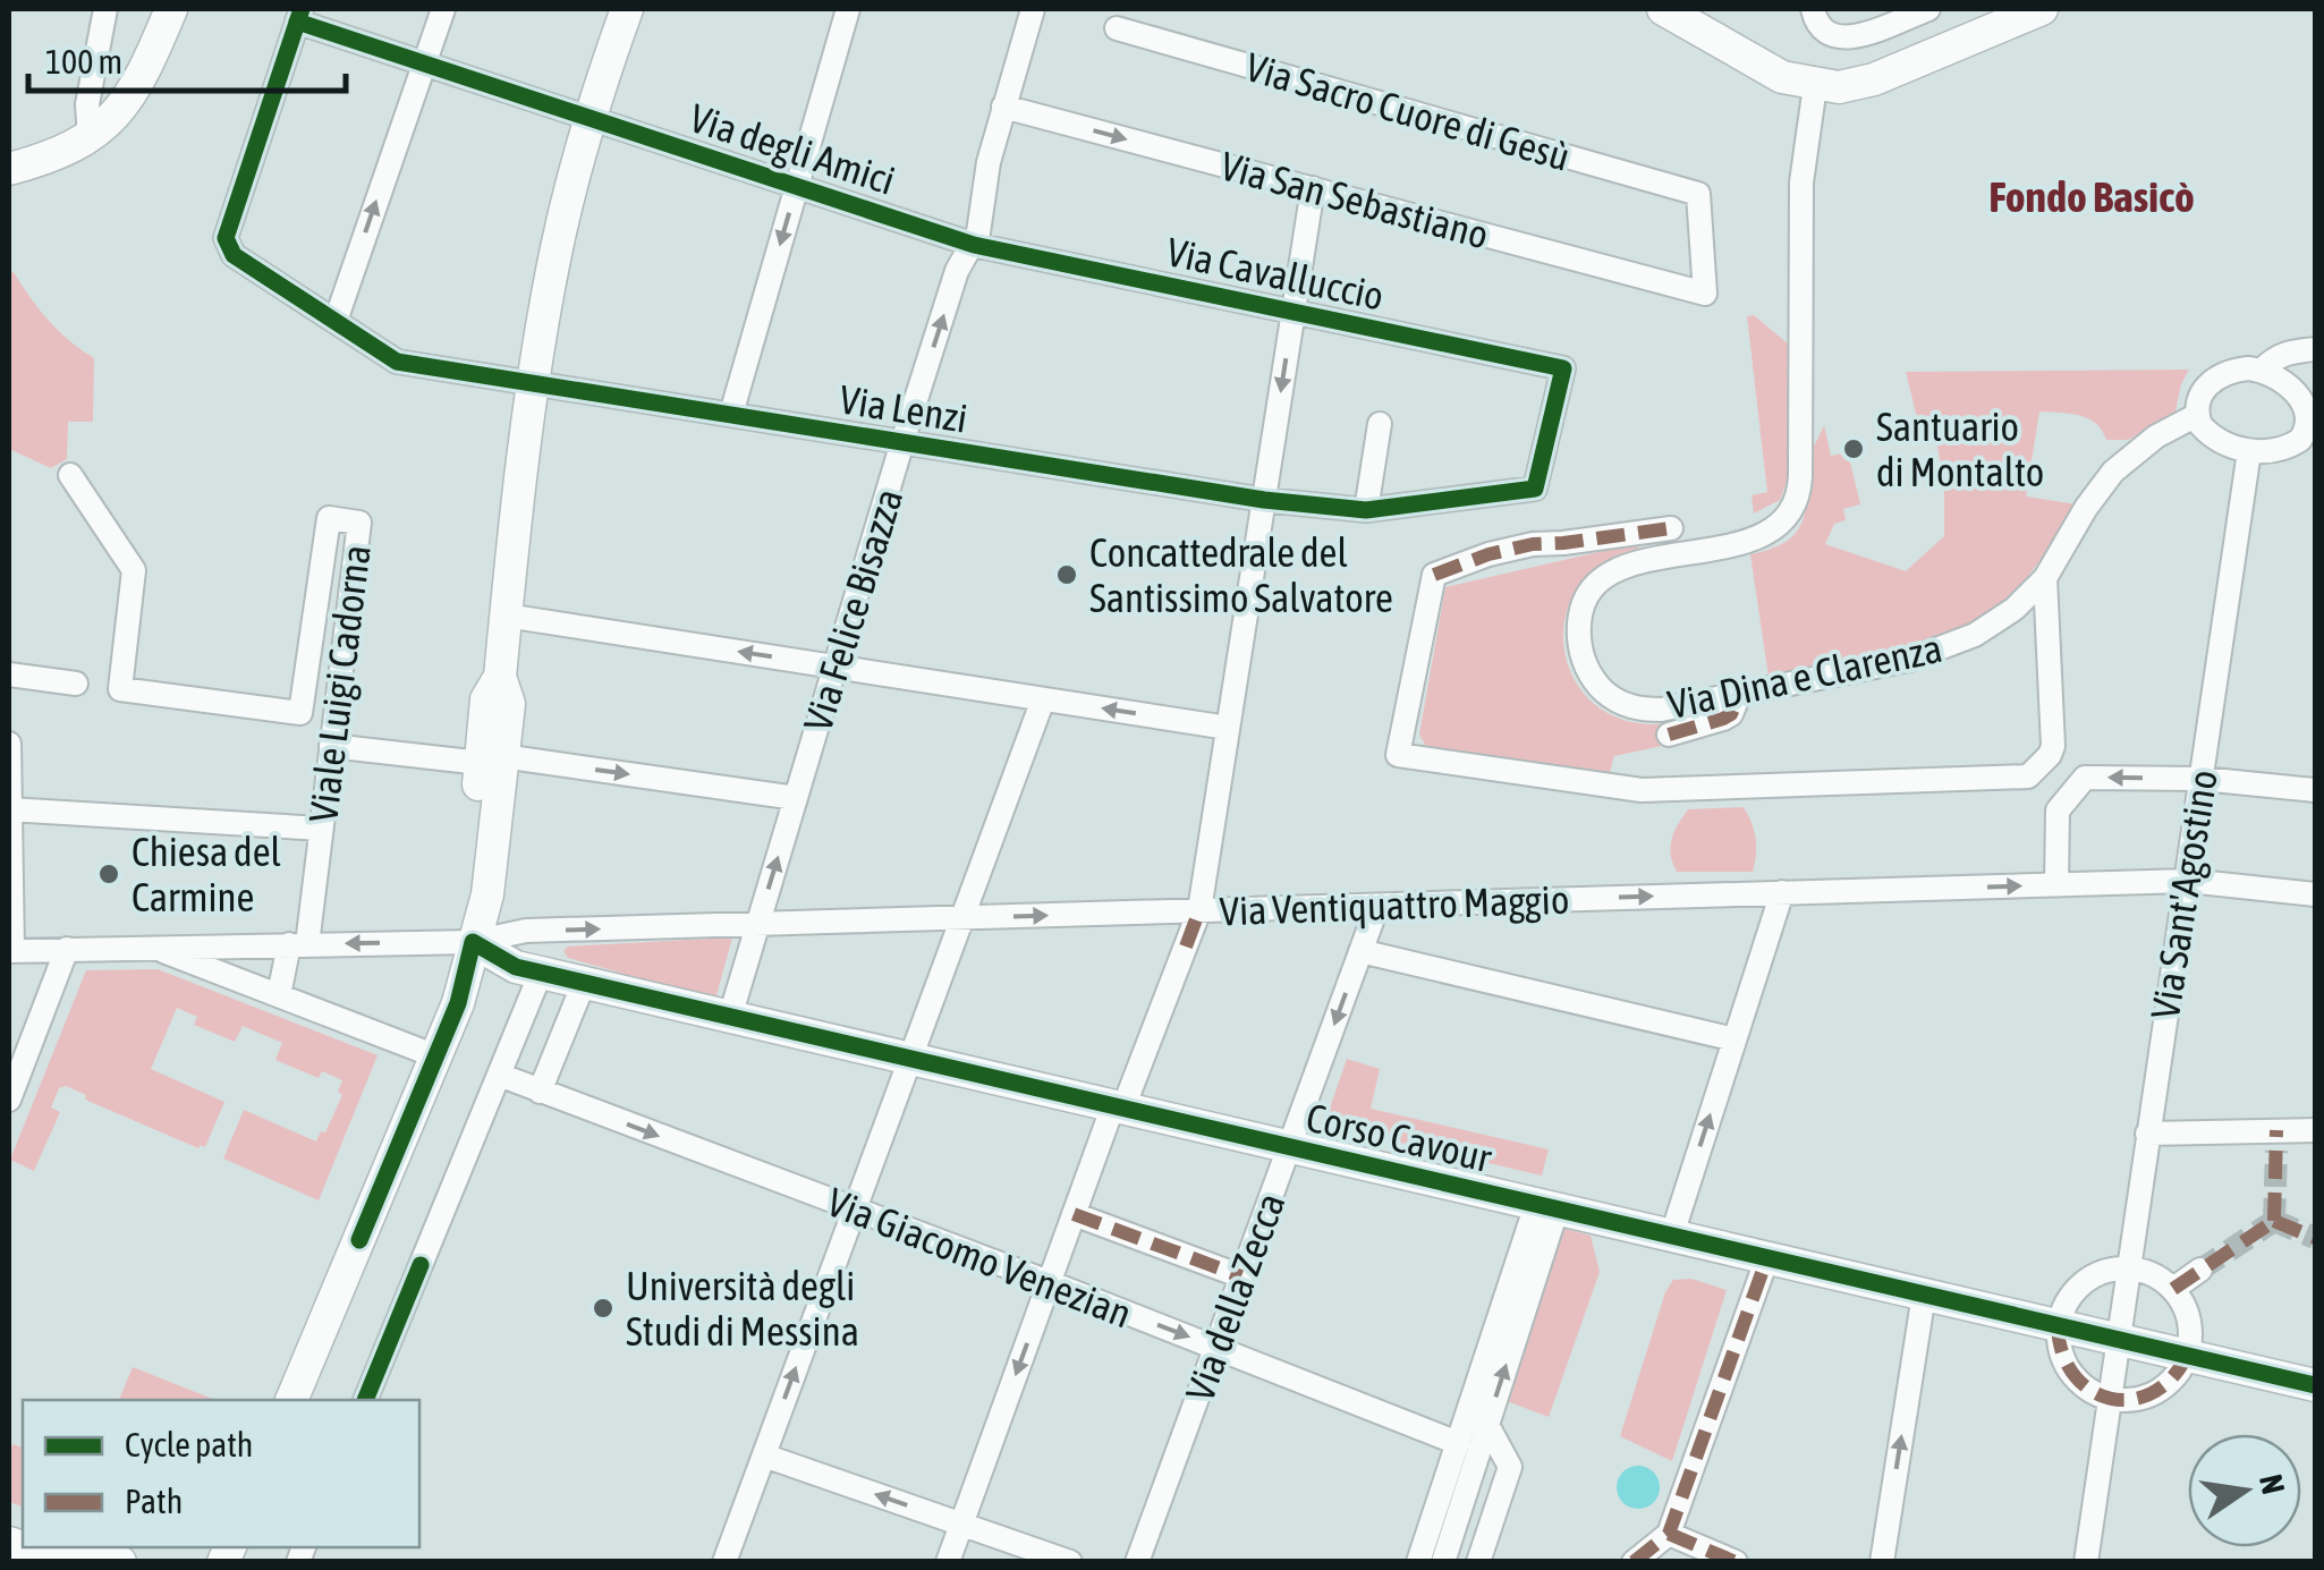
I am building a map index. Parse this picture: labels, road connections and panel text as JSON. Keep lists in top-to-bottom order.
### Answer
{
  "streets": {
    "main road": ["Corso Cavour"],
    "street": [
      "Via Sacro Cuore di Gesù",
      "Via degli Amici",
      "Via San Sebastiano",
      "Via Cavalluccio",
      "Via Lenzi",
      "Via Felice Bisazza",
      "Via Dina e Clarenza",
      "Viale Luigi Cadorna",
      "Via Sant'Agostino",
      "Via Ventiquattro Maggio",
      "Via Giacomo Venezian",
      "Via della Zecca"
    ]
  },
  "crossings": [
    ["Via Sacro Cuore di Gesù", "Via San Sebastiano"],
    ["Via degli Amici", "Via Cavalluccio"],
    ["Via degli Amici", "Via Felice Bisazza"],
    ["Via San Sebastiano", "Via Felice Bisazza"],
    ["Via Cavalluccio", "Via Lenzi"],
    ["Via Cavalluccio", "Via Felice Bisazza"],
    ["Via Lenzi", "Via Felice Bisazza"],
    ["Via Felice Bisazza", "Via Ventiquattro Maggio"],
    ["Via Felice Bisazza", "Corso Cavour"],
    ["Via Dina e Clarenza", "Via Sant'Agostino"],
    ["Viale Luigi Cadorna", "Via Ventiquattro Maggio"],
    ["Via Sant'Agostino", "Via Ventiquattro Maggio"],
    ["Via Sant'Agostino", "Corso Cavour"],
    ["Via Ventiquattro Maggio", "Corso Cavour"],
    ["Via Ventiquattro Maggio", "Via della Zecca"],
    ["Corso Cavour", "Via della Zecca"],
    ["Via Giacomo Venezian", "Via della Zecca"]
  ],
  "one_way": ["Via San Sebastiano"],
  "districts": ["Fondo Basicò"],
  "places": [
    "Santuario di Montalto",
    "Concattedrale del Santissimo Salvatore",
    "Chiesa del Carmine",
    "Università degli Studi di Messina"
  ],
  "legend": ["Cycle path", "Path"],
  "scale_bar": "100 m",
  "north": "right"
}
